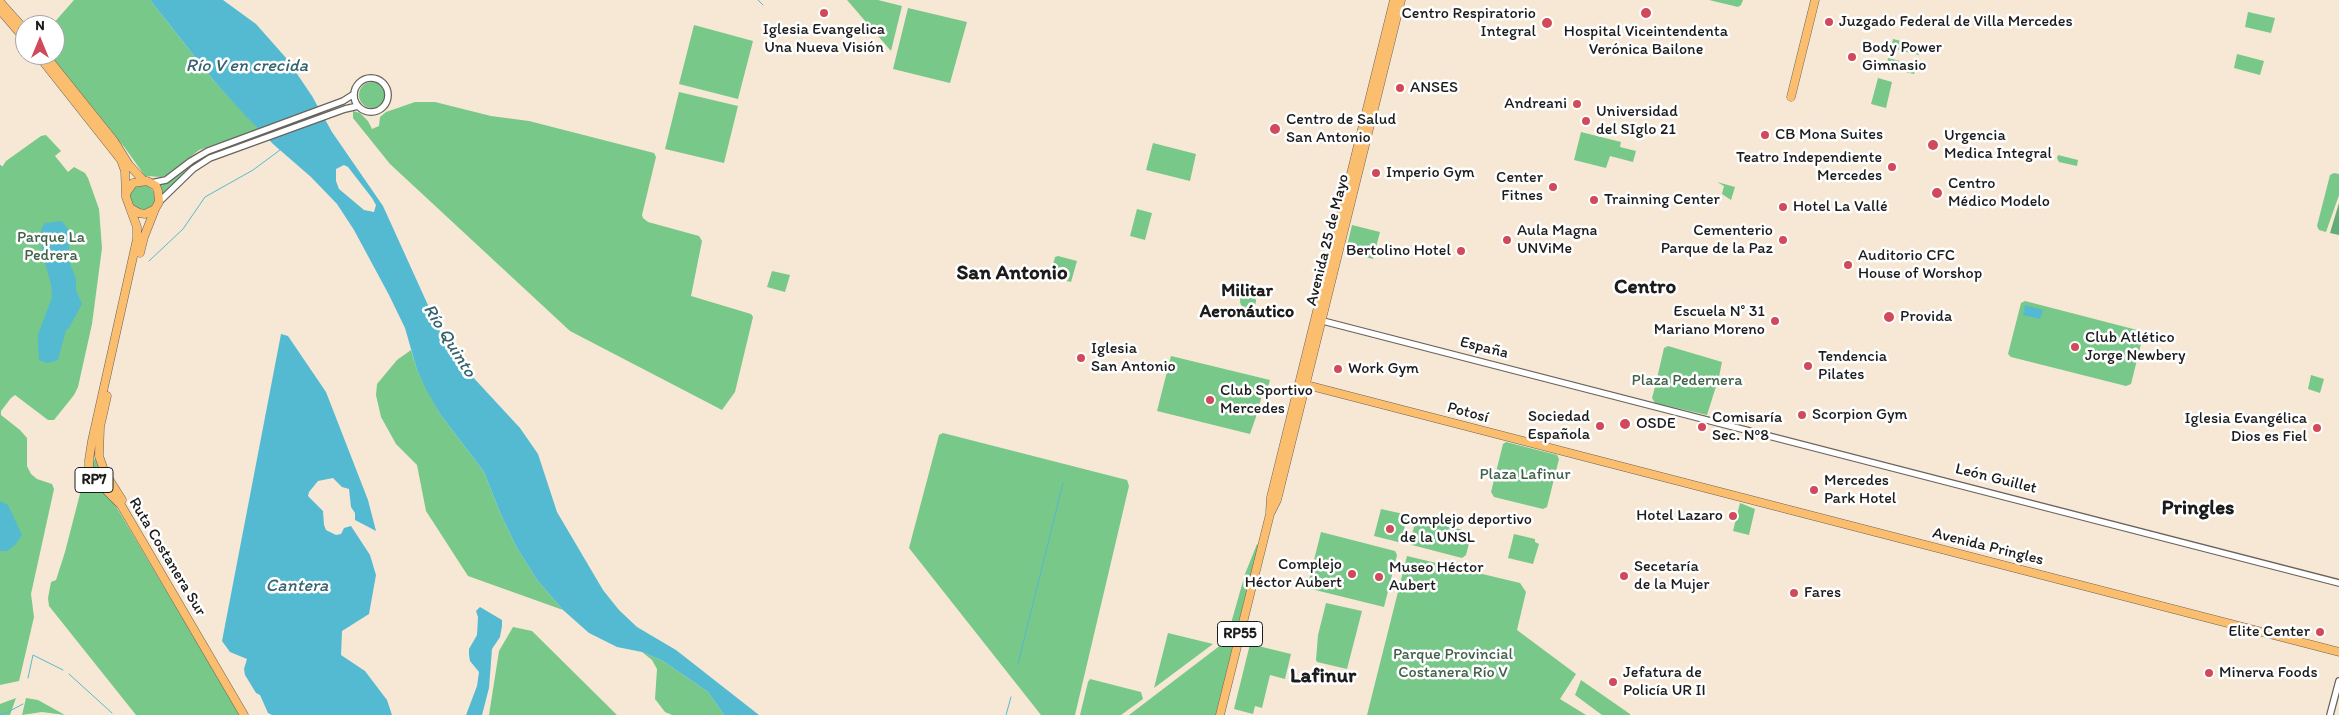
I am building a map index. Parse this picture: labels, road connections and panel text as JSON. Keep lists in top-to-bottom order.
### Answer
{
  "streets": {
    "main road": [
      "Avenida 25 de Mayo",
      "Potosí",
      "RP7",
      "Avenida Pringles",
      "Ruta Costanera Sur",
      "RP55"
    ],
    "street": ["España", "León Guillet"]
  },
  "crossings": [
    ["Avenida 25 de Mayo", "España"],
    ["Avenida 25 de Mayo", "Potosí"],
    ["España", "León Guillet"],
    ["Potosí", "Avenida Pringles"]
  ],
  "districts": [
    "San Antonio",
    "Centro",
    "Militar Aeronáutico",
    "Pringles",
    "Lafinur"
  ],
  "water": ["Río V en crecida", "Río Quinto", "Cantera"],
  "parks": [
    "Parque La Pedrera",
    "Plaza Pedernera",
    "Plaza Lafinur",
    "Parque Provincial Costanera Río V"
  ],
  "places": [
    "Iglesia Evangelica Una Nueva Visión",
    "Hospital Viceintendenta Verónica Bailone",
    "Juzgado Federal de Villa Mercedes",
    "Centro Respiratorio Integral",
    "Body Power Gimnasio",
    "ANSES",
    "Andreani",
    "Universidad del SIglo 21",
    "Centro de Salud San Antonio",
    "CB Mona Suites",
    "Urgencia Medica Integral",
    "Teatro Independiente Mercedes",
    "Imperio Gym",
    "Center Fitnes",
    "Centro Médico Modelo",
    "Trainning Center",
    "Hotel La Vallé",
    "Aula Magna UNViMe",
    "Cementerio Parque de la Paz",
    "Bertolino Hotel",
    "Auditorio CFC House of Worshop",
    "Provida",
    "Escuela N° 31 Mariano Moreno",
    "Club Atlético Jorge Newbery",
    "Iglesia San Antonio",
    "Tendencia Pilates",
    "Work Gym",
    "Club Sportivo Mercedes",
    "Scorpion Gym",
    "OSDE",
    "Sociedad Española",
    "Comisaría Sec. Nº8",
    "Iglesia Evangélica Dios es Fiel",
    "Mercedes Park Hotel",
    "Hotel Lazaro",
    "Complejo deportivo de la UNSL",
    "Complejo Héctor Aubert",
    "Secetaría de la Mujer",
    "Museo Héctor Aubert",
    "Fares",
    "Elite Center",
    "Minerva Foods",
    "Jefatura de Policía UR II"
  ],
  "north": "top"
}
